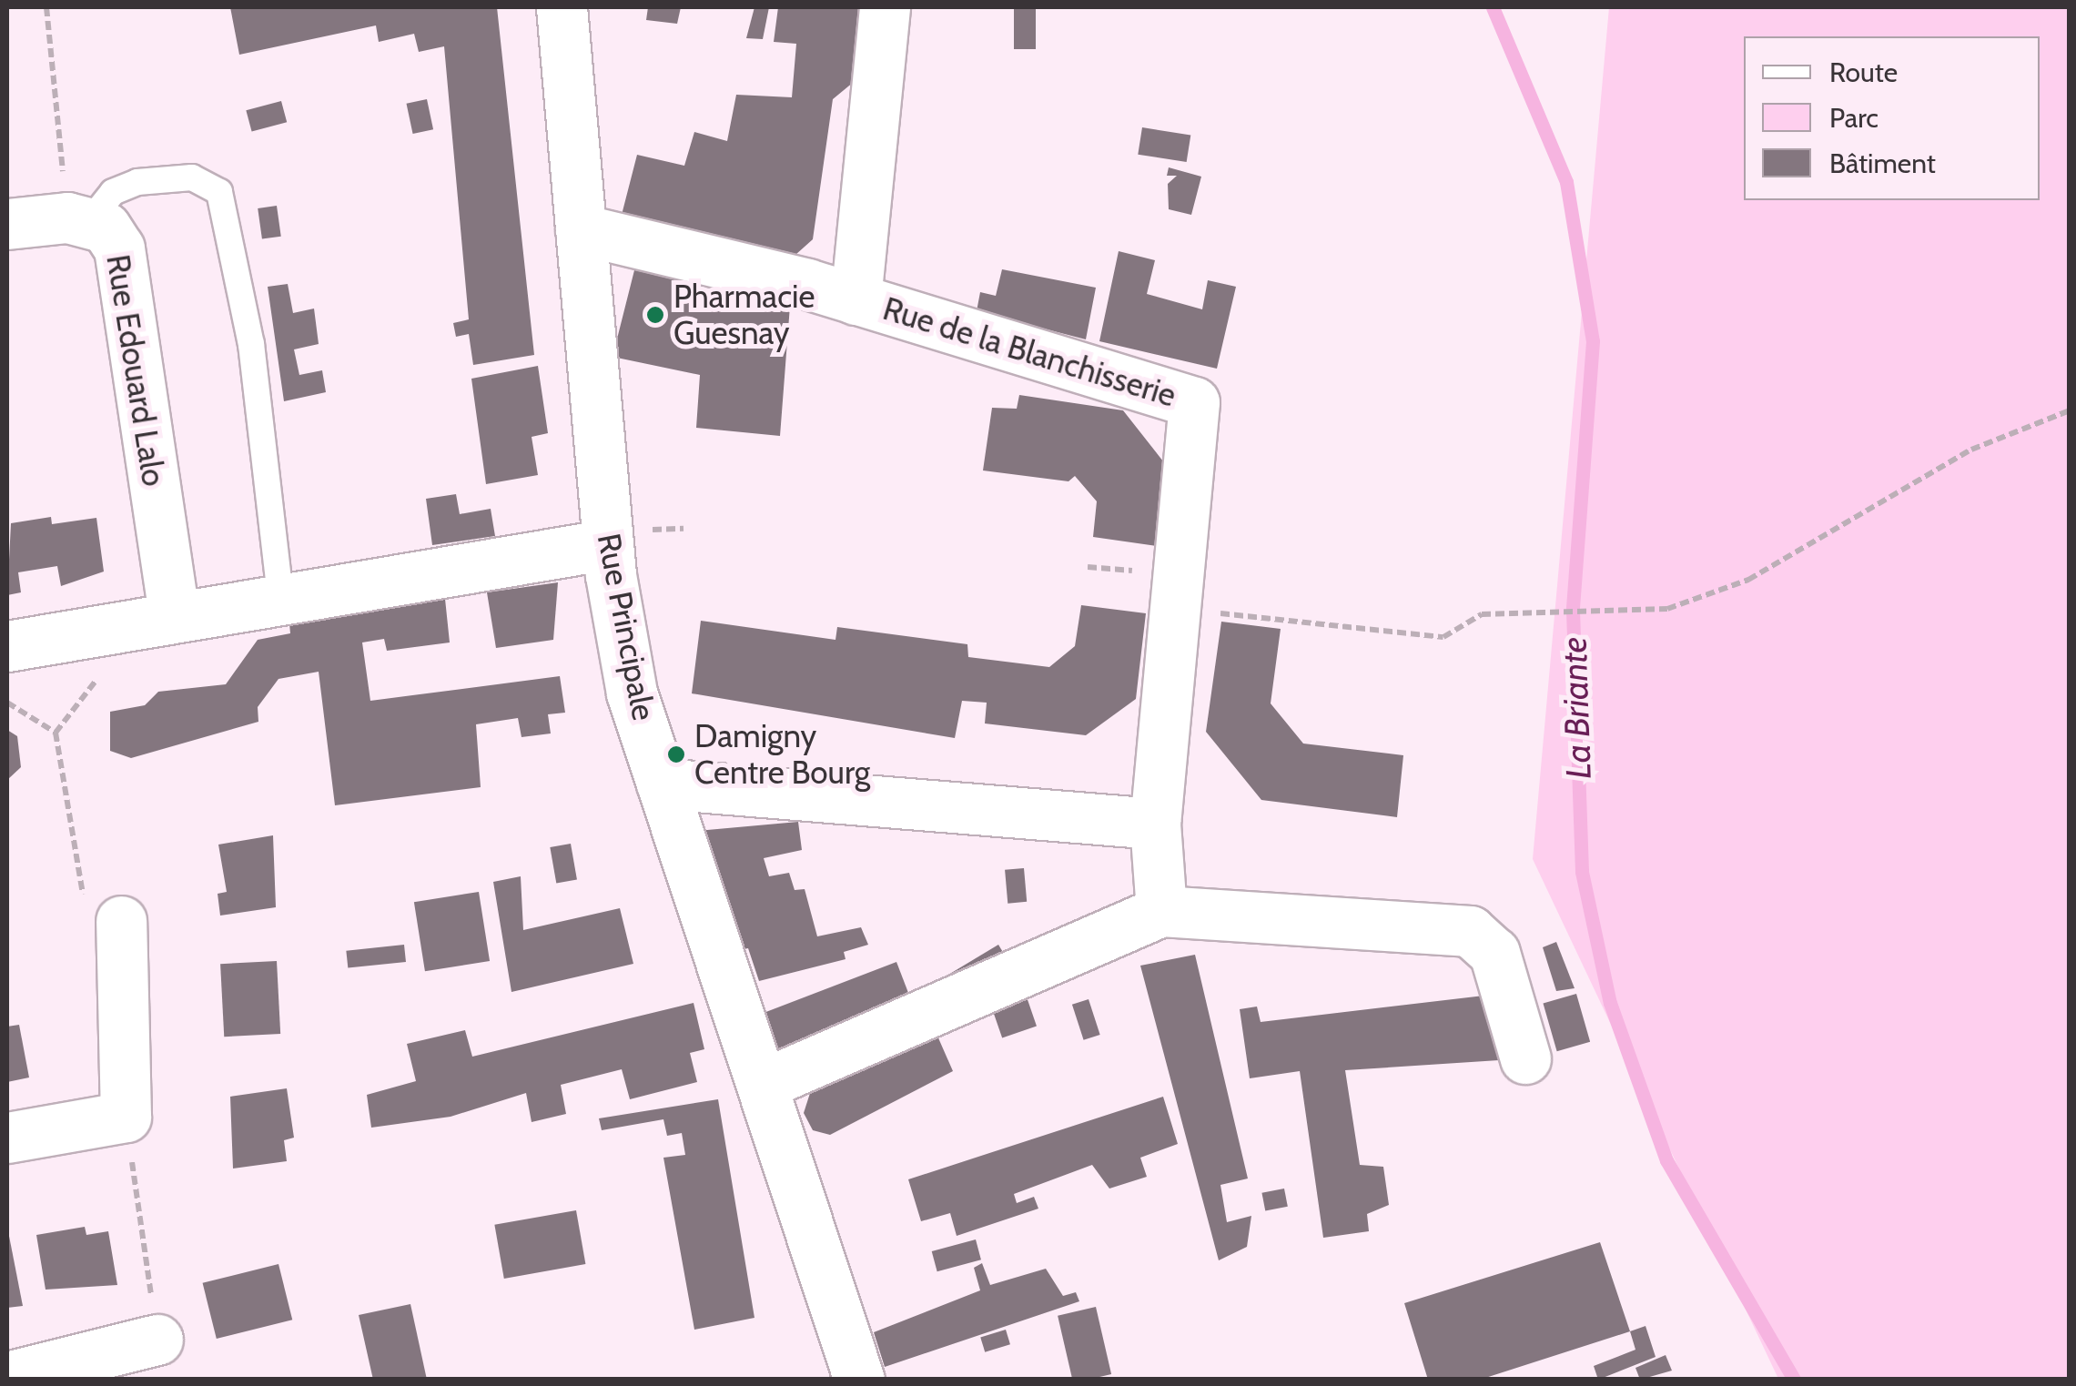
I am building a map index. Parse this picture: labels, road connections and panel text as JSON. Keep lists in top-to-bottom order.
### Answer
{
  "streets": {
    "street": ["Rue de la Blanchisserie", "Rue Edouard Lalo", "Rue Principale"]
  },
  "crossings": [
    ["Rue de la Blanchisserie", "Rue Principale"]
  ],
  "water": ["La Briante"],
  "places": ["Pharmacie Guesnay", "Damigny Centre Bourg"],
  "legend": ["Route", "Parc", "Bâtiment"]
}
